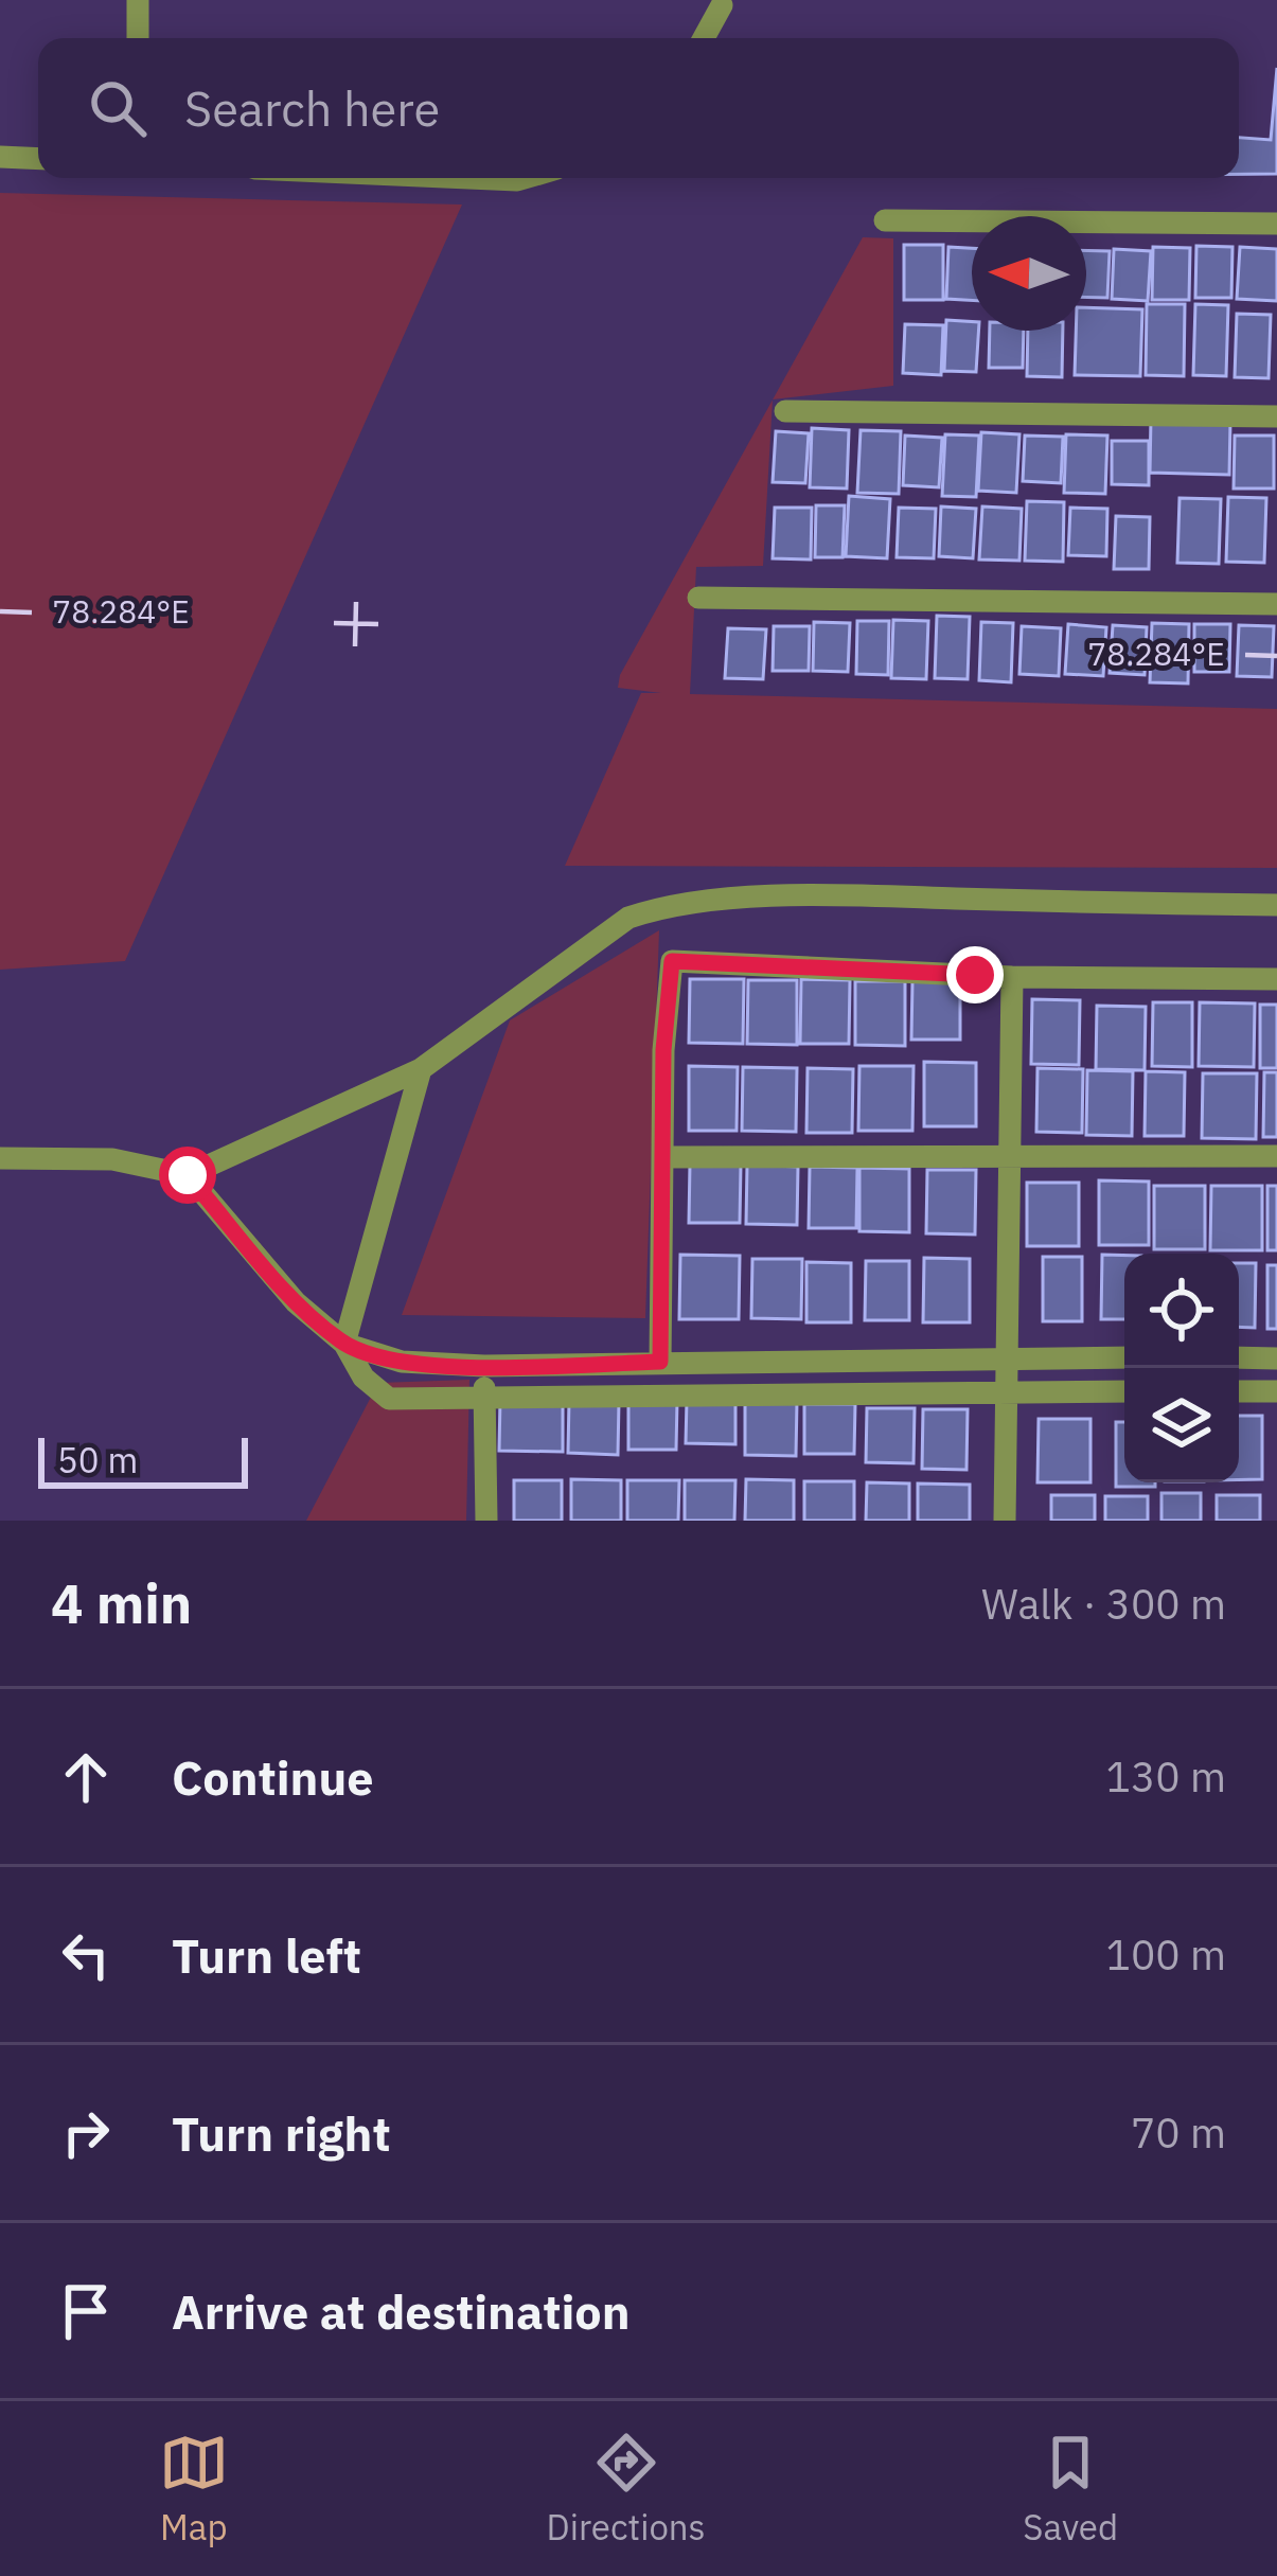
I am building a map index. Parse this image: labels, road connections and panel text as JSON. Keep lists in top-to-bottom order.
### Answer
{
  "scale_bar": "50 m",
  "north": "left",
  "page": {
    "search": "Search here",
    "scale": "50 m",
    "heading": ["4 min", "Walk · 300 m"],
    "list": [
      ["Continue", "130 m"],
      ["Turn left", "100 m"],
      ["Turn right", "70 m"],
      "Arrive at destination"
    ],
    "nav": ["Map", "Directions", "Saved"]
  },
  "coordinates": ["78.284°E"]
}
